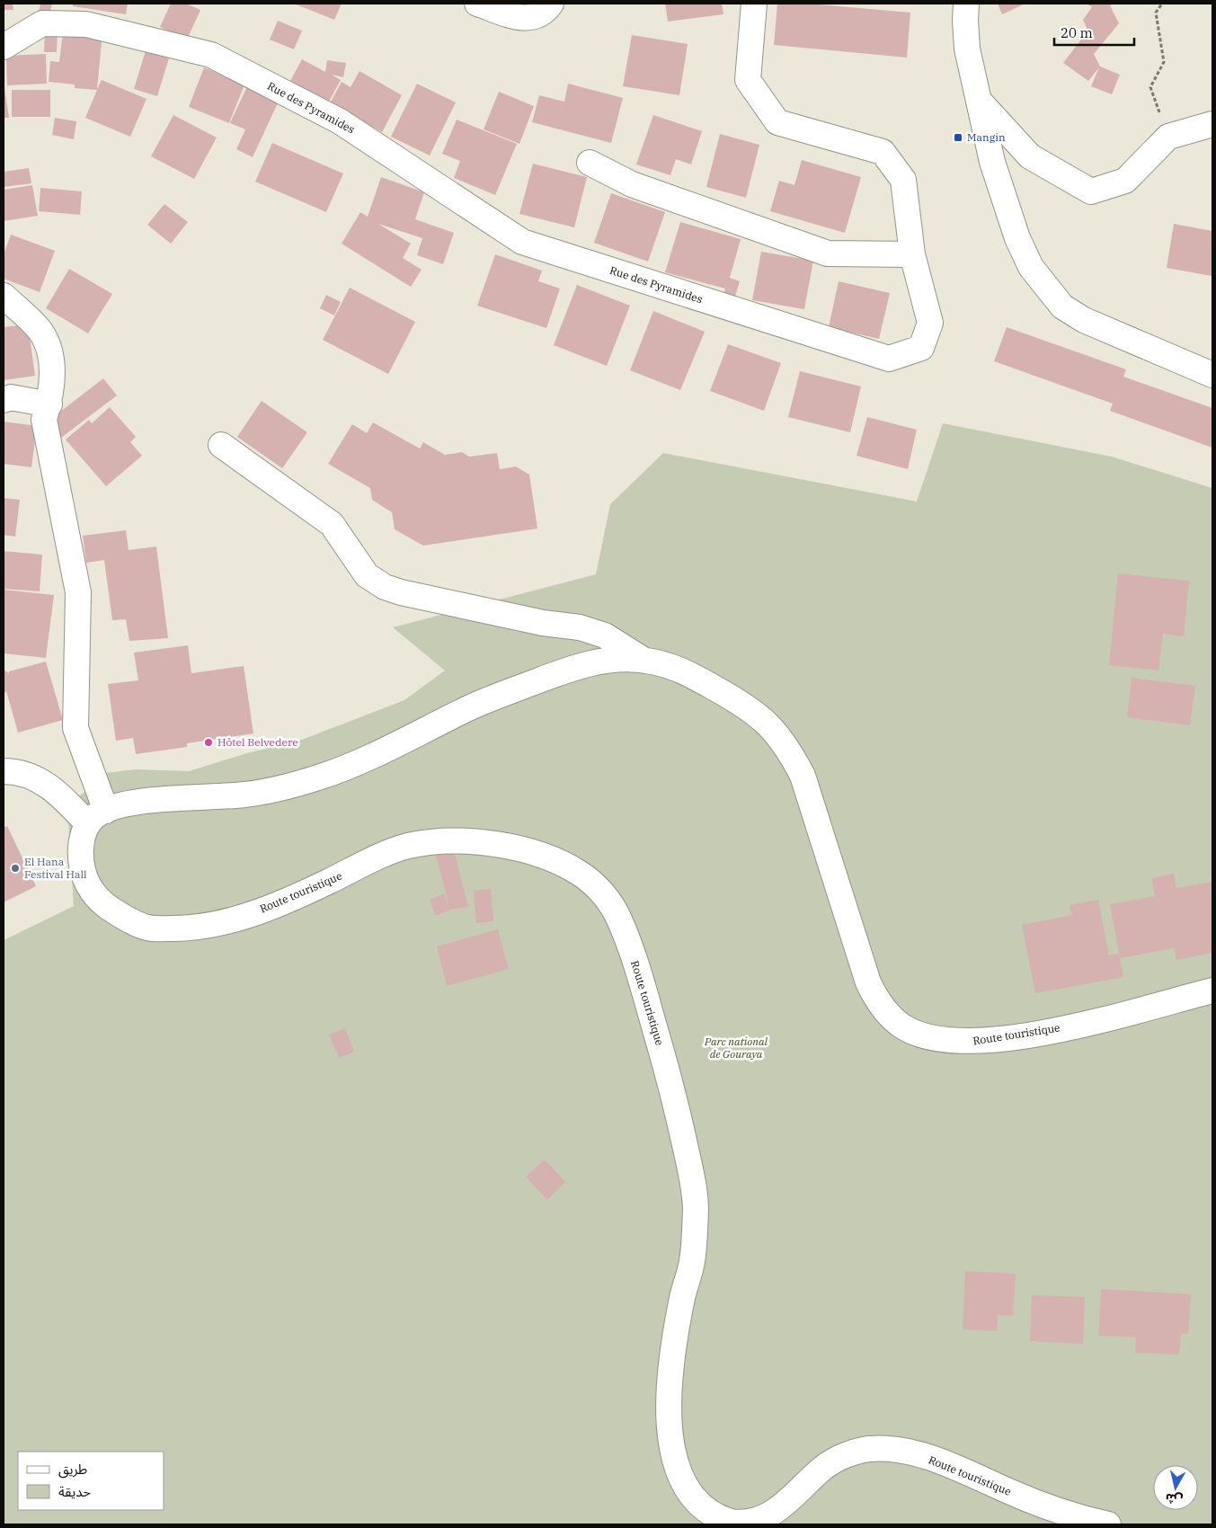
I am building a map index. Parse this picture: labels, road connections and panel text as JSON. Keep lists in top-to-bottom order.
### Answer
{
  "streets": {
    "street": ["Rue des Pyramides", "Route touristique"]
  },
  "parks": ["Parc national de Gouraya"],
  "places": {
    "transit": ["Mangin"],
    "other": ["Hôtel Belvedere", "El Hana Festival Hall"]
  },
  "legend": ["طريق", "حديقة"],
  "scale_bar": "20 m",
  "north": "bottom"
}
